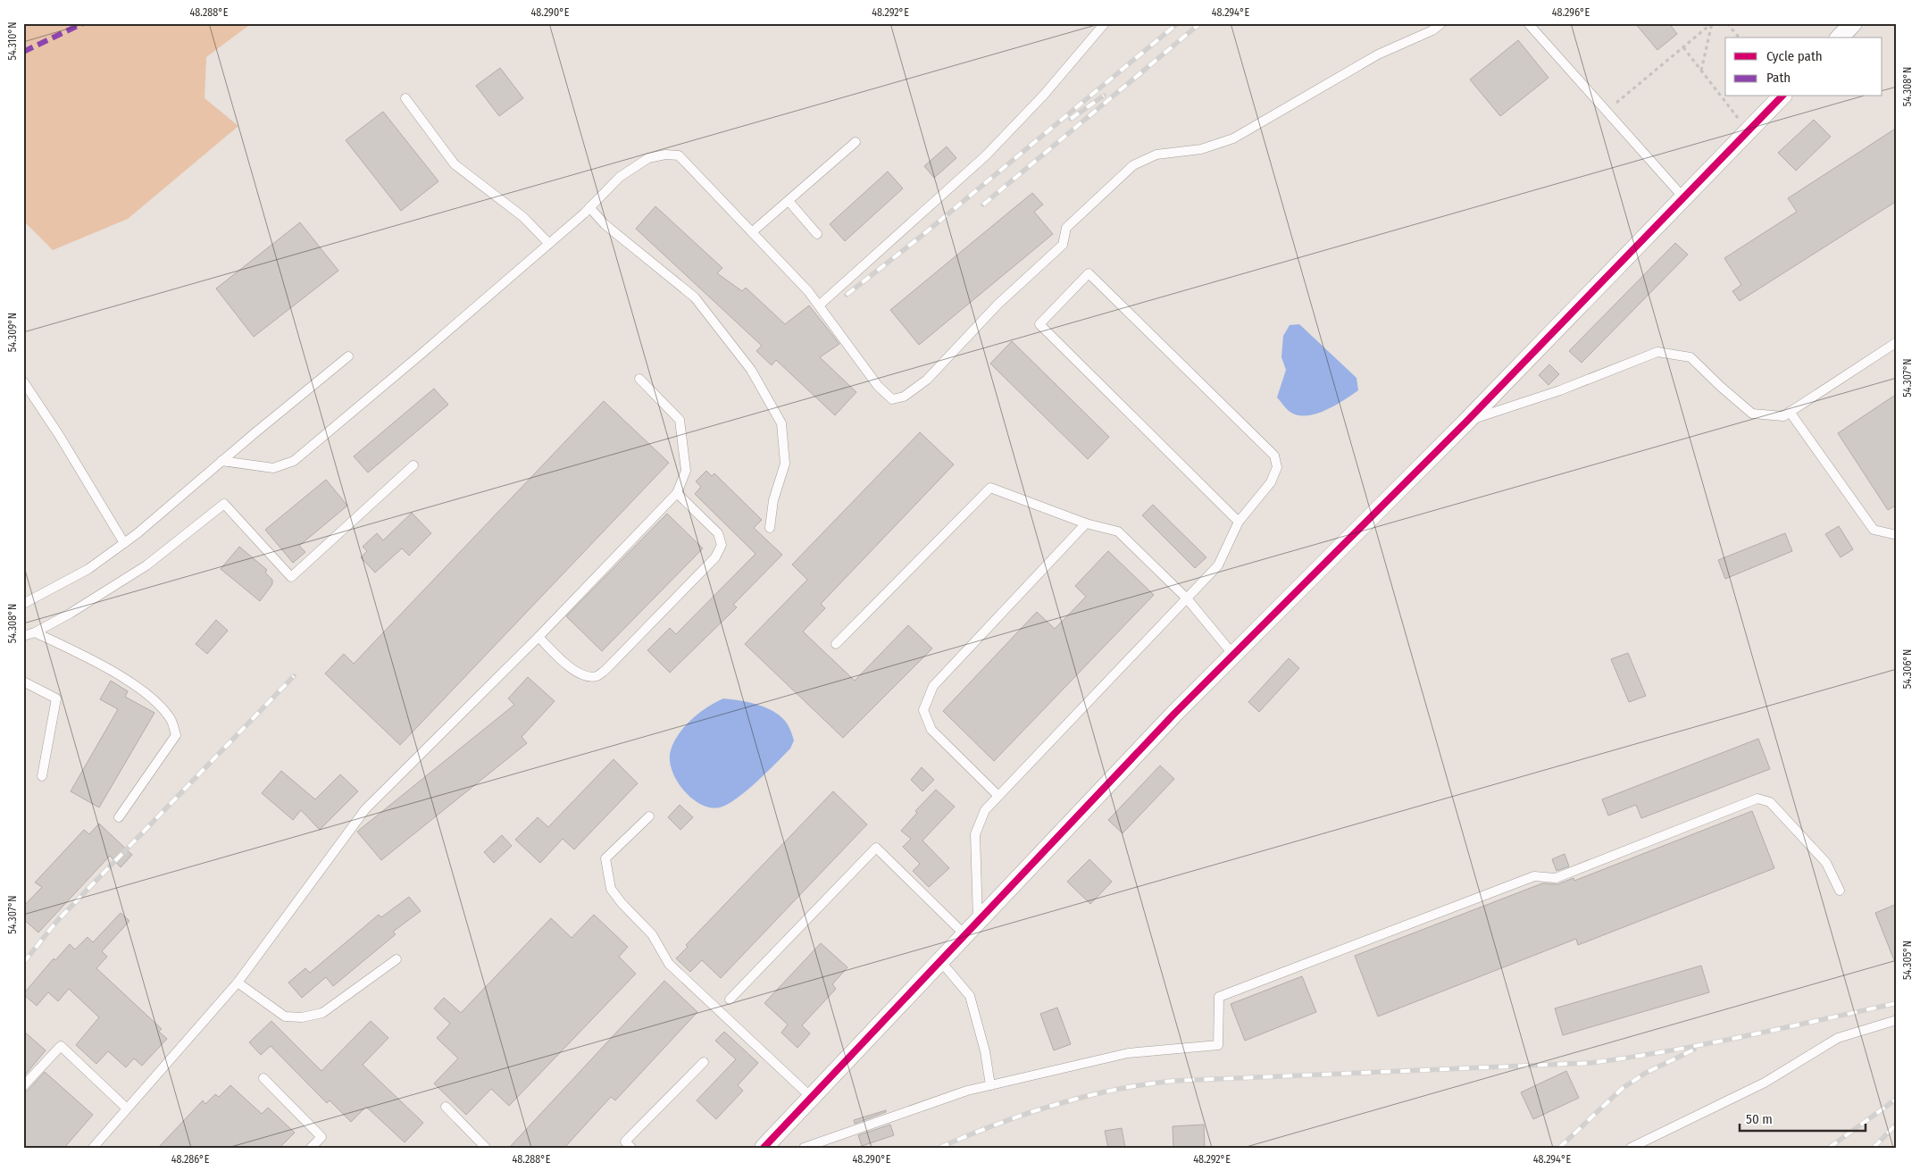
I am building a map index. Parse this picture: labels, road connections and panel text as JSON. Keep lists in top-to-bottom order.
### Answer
{
  "legend": ["Cycle path", "Path"],
  "scale_bar": "50 m",
  "coordinates": [
    "48.288°E",
    "48.290°E",
    "48.292°E",
    "48.294°E",
    "48.296°E",
    "54.310°N",
    "54.308°N",
    "54.309°N",
    "54.307°N",
    "54.306°N",
    "54.305°N",
    "48.286°E"
  ]
}
